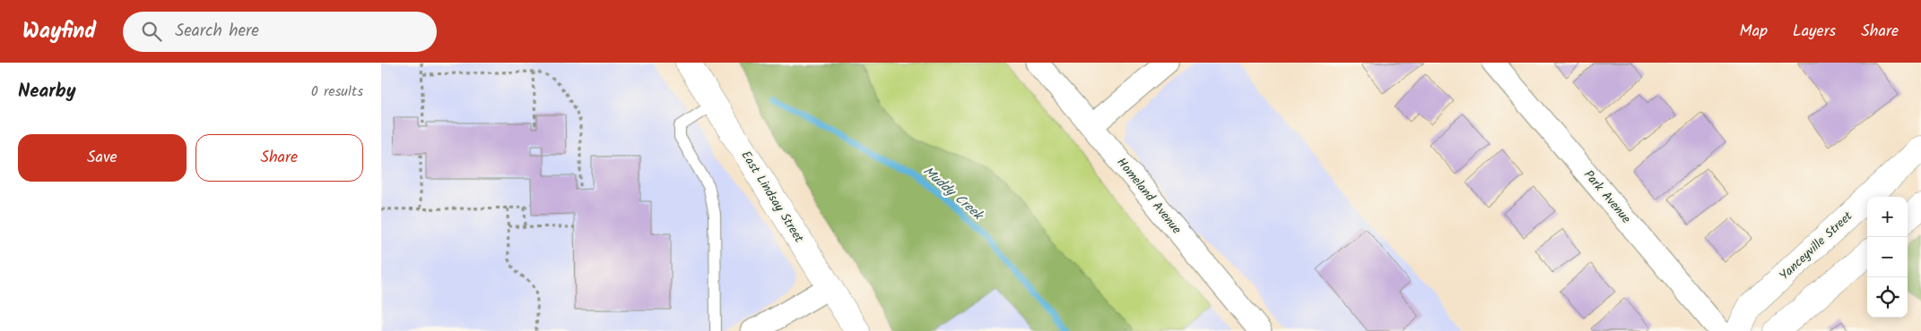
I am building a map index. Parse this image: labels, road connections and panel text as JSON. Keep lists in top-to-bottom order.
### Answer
{
  "streets": {
    "street": [
      "Homeland Avenue",
      "East Lindsay Street",
      "Park Avenue",
      "Yanceyville Street"
    ]
  },
  "water": ["Muddy Creek"],
  "page": {
    "header": "Wayfind",
    "search": "Search here",
    "nav": ["Map", "Layers", "Share"],
    "heading": ["Nearby", "0 results"],
    "buttons": ["Save", "Share"],
    "map_buttons": ["+", "−"]
  }
}
